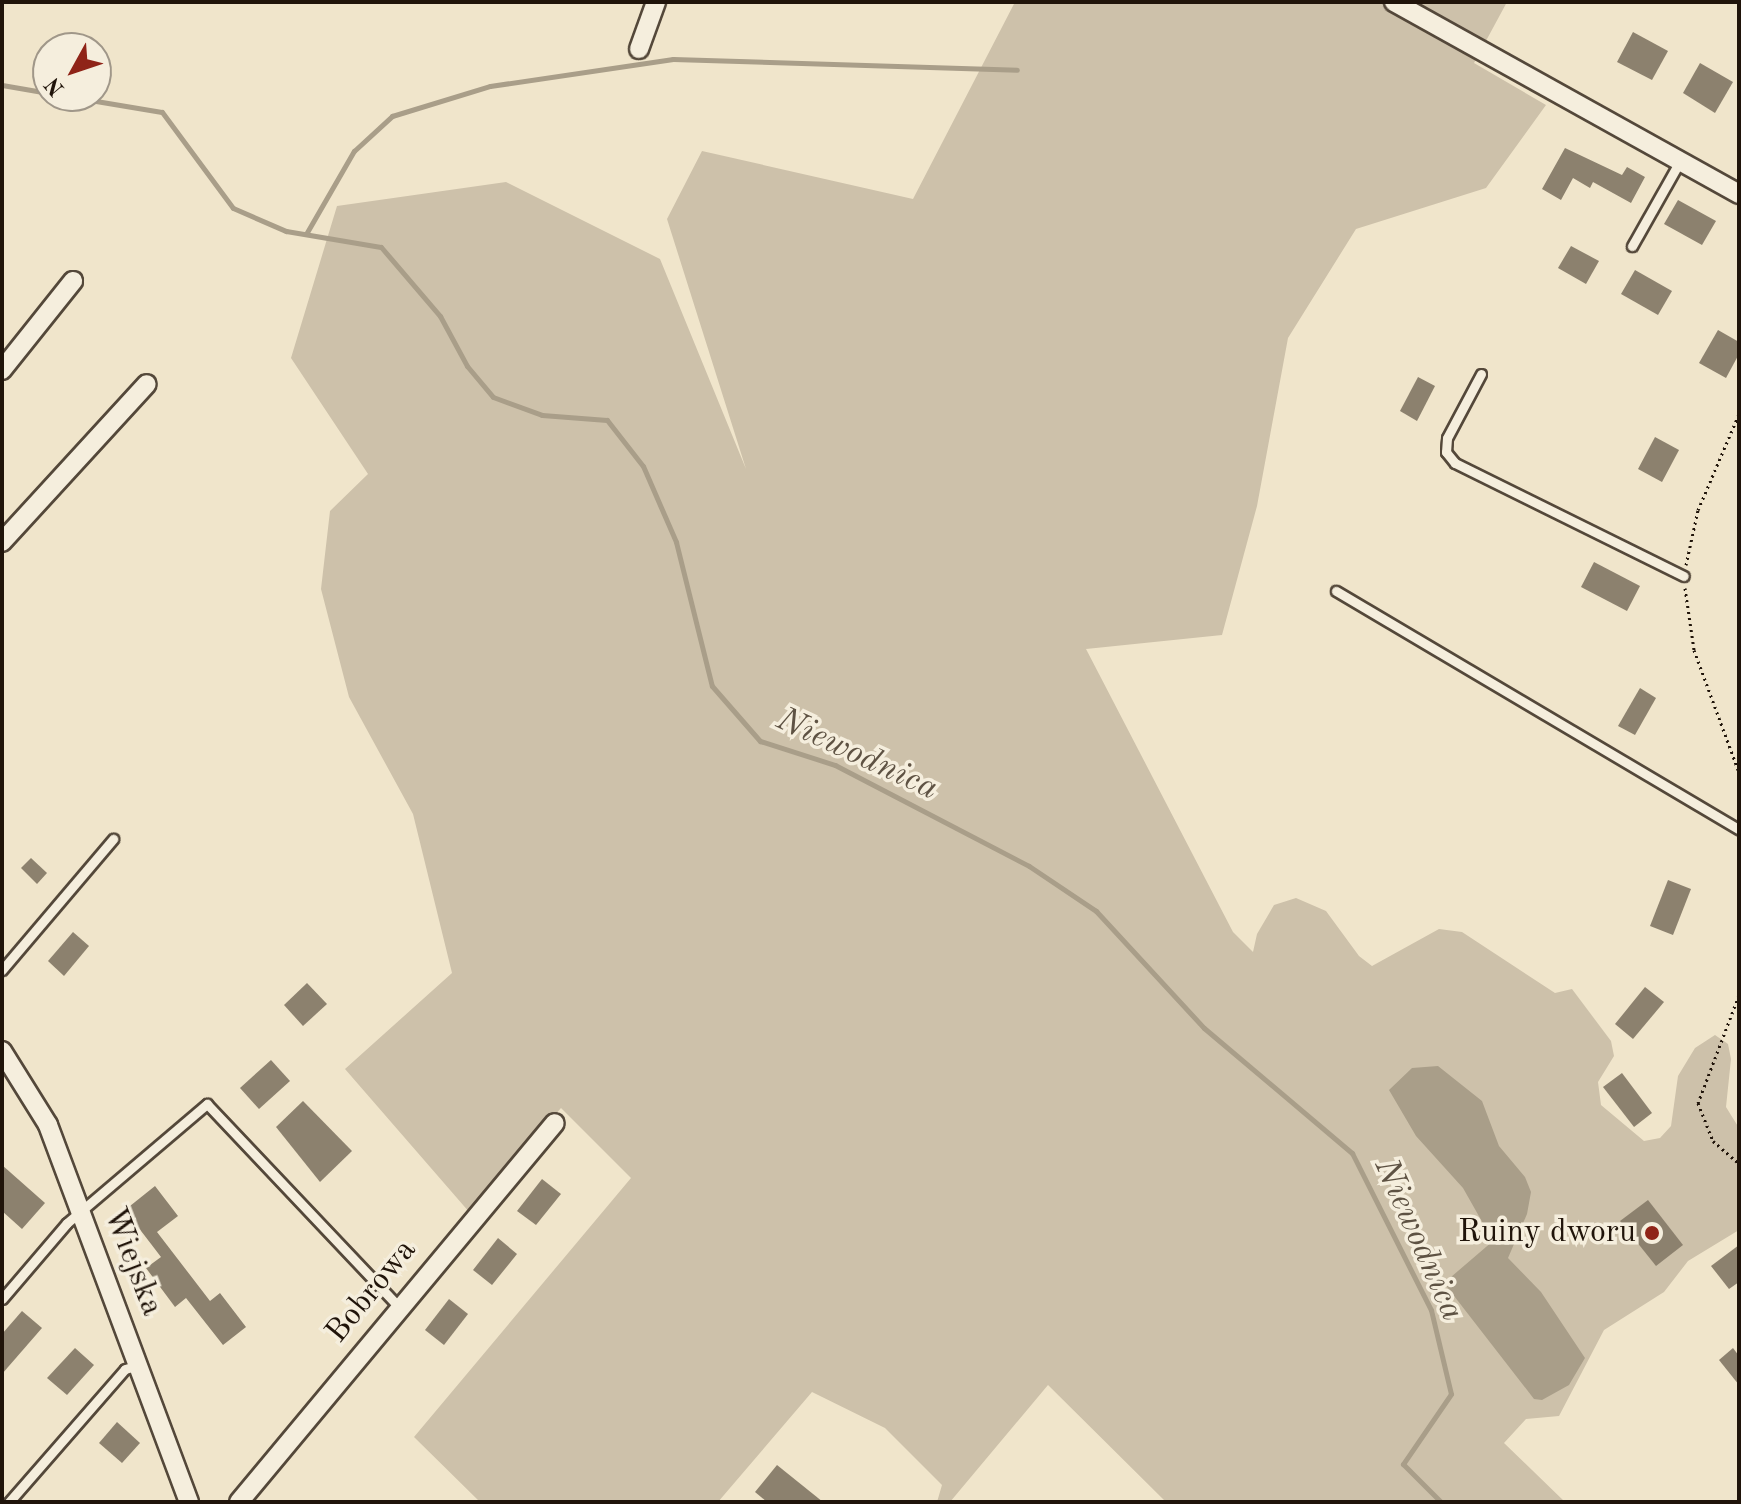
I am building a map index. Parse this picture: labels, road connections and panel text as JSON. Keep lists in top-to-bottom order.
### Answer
{
  "streets": {
    "street": ["Wiejska", "Bobrowa"]
  },
  "water": ["Niewodnica"],
  "places": ["Ruiny dworu"],
  "north": "bottom left"
}
